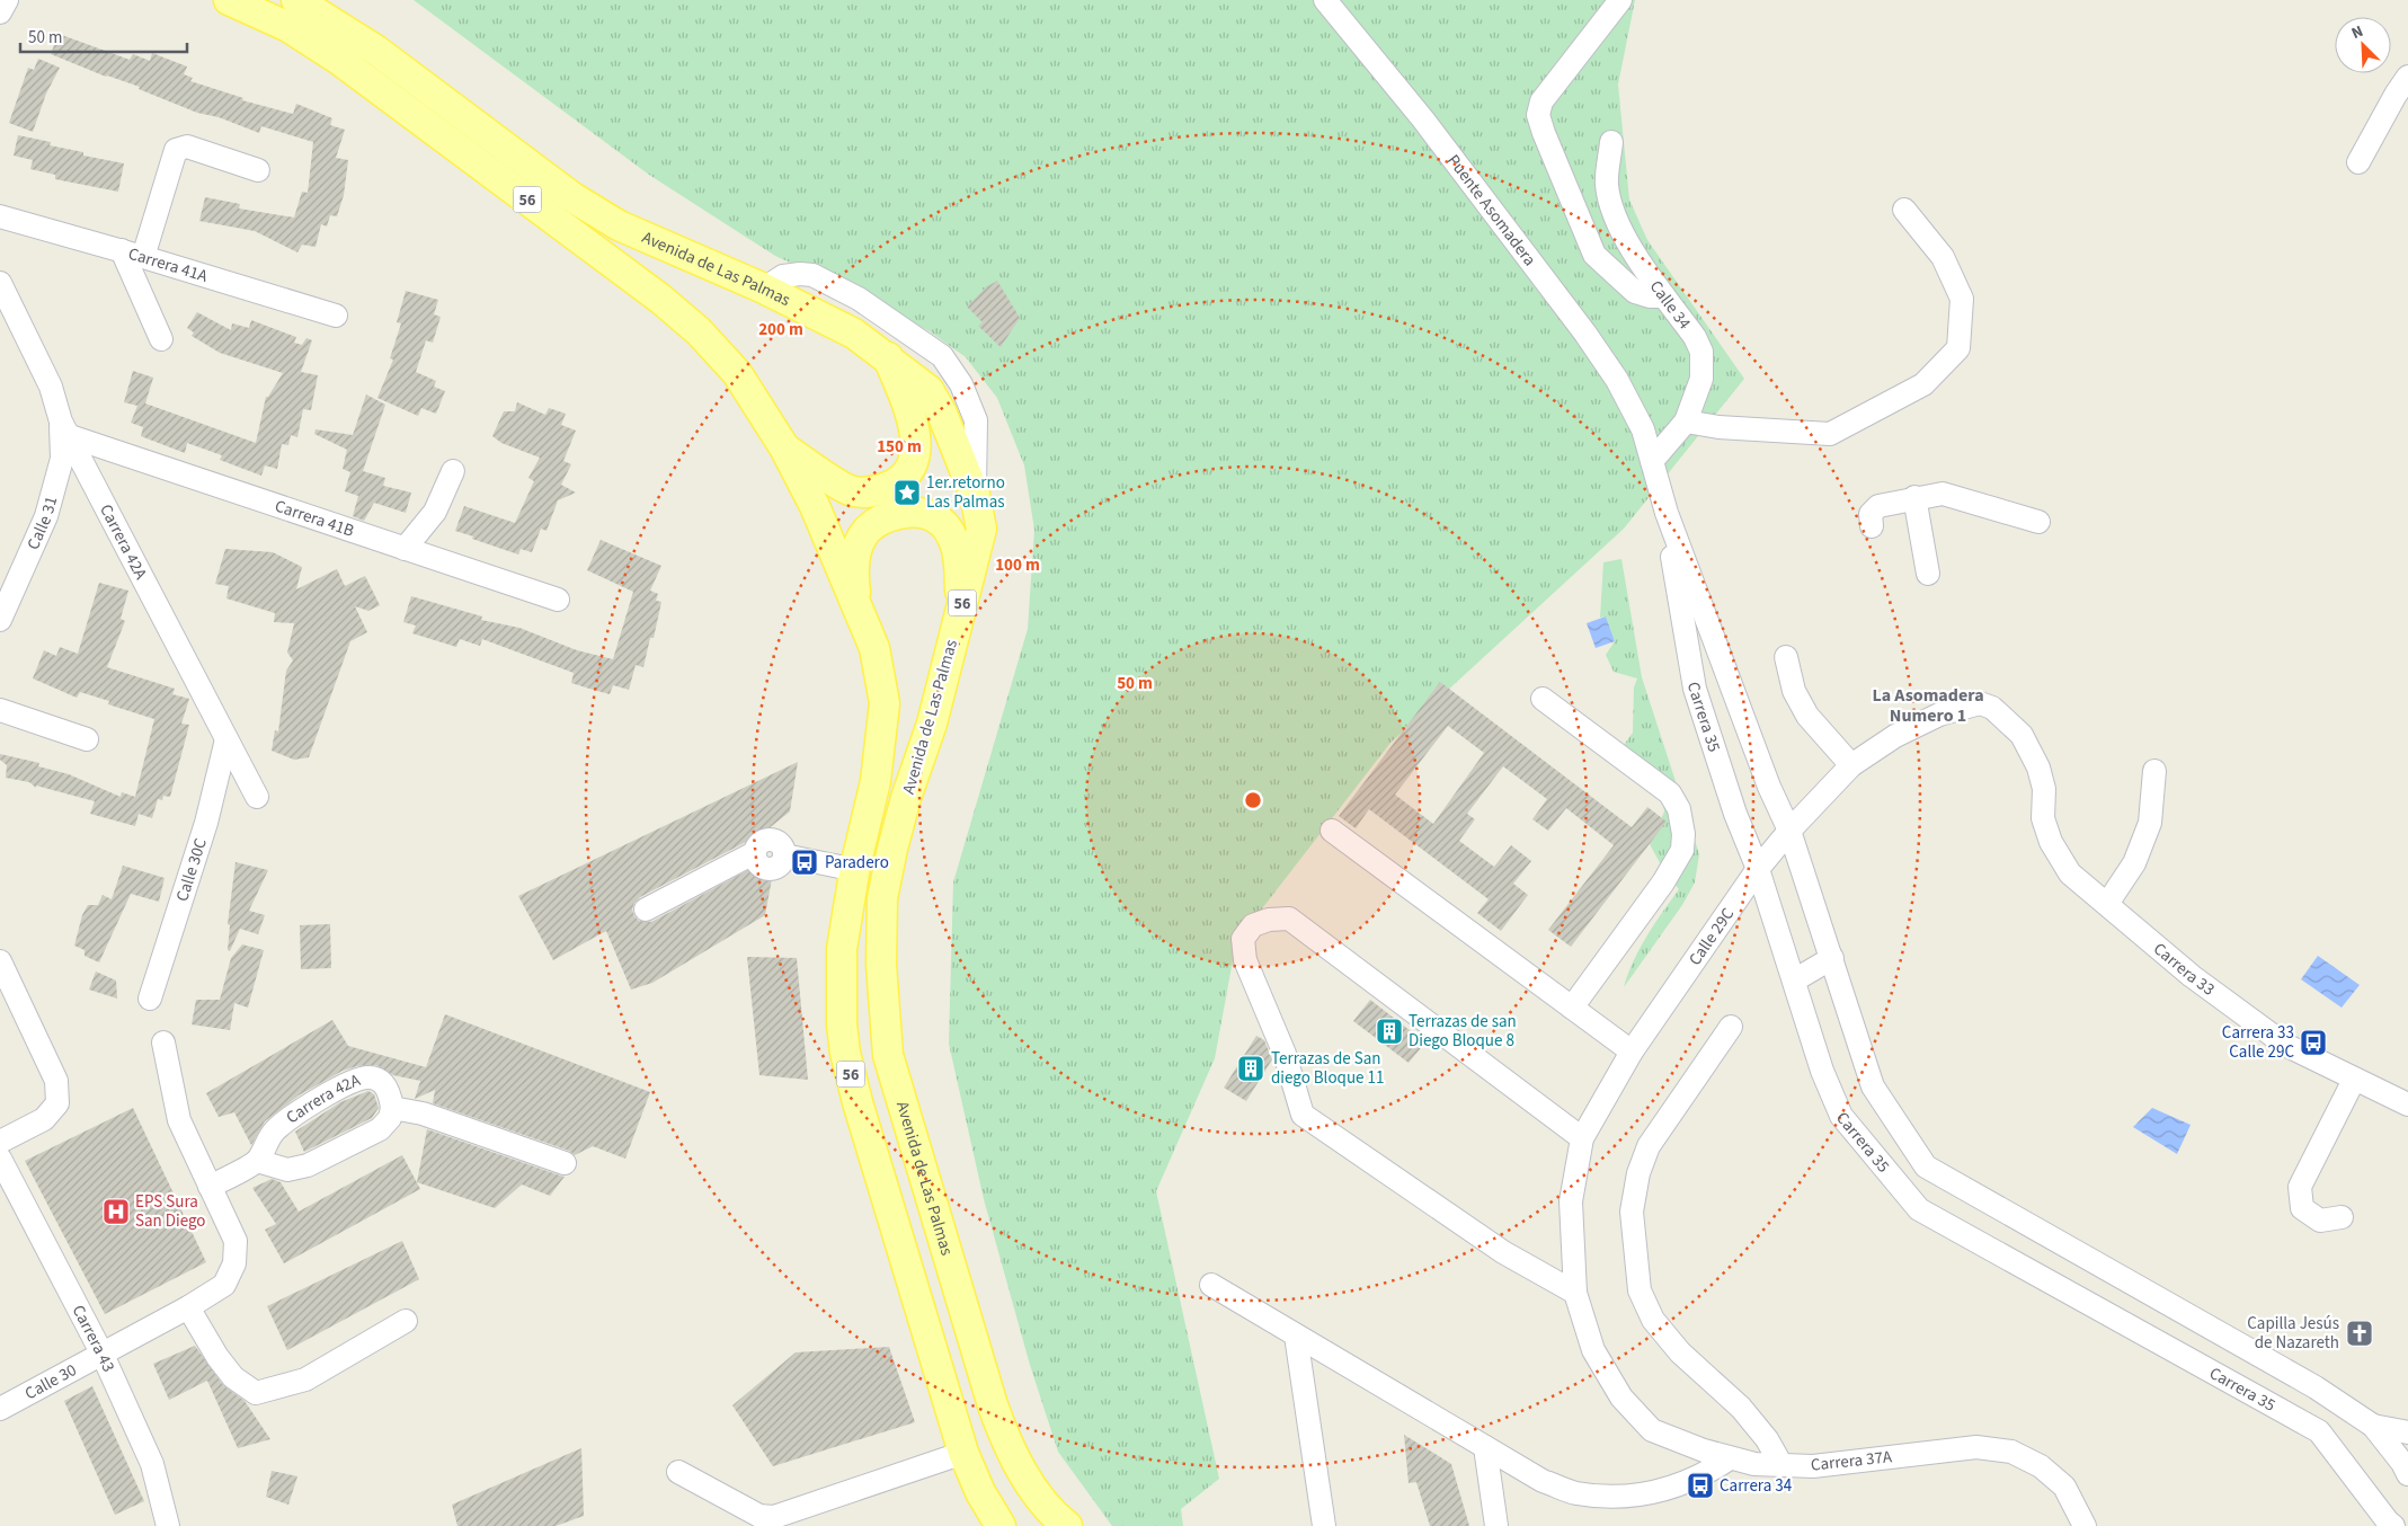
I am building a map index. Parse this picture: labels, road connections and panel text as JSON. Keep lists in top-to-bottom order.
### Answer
{
  "streets": {
    "main road": ["56", "Avenida de Las Palmas"],
    "street": [
      "Puente Asomadera",
      "Carrera 41A",
      "Calle 34",
      "Carrera 41B",
      "Calle 31",
      "Carrera 42A",
      "Carrera 35",
      "Calle 30C",
      "Calle 29C",
      "Carrera 33",
      "Carrera 43",
      "Calle 30",
      "Carrera 37A"
    ]
  },
  "crossings": [
    ["Puente Asomadera", "Carrera 35"],
    ["Calle 34", "Carrera 35"],
    ["Carrera 41B", "Calle 31"],
    ["Carrera 41B", "Carrera 42A"],
    ["Calle 31", "Carrera 42A"],
    ["Carrera 42A", "Calle 30C"],
    ["Carrera 35", "Calle 29C"],
    ["Calle 29C", "Carrera 33"],
    ["Calle 29C", "Carrera 37A"],
    ["Carrera 43", "Calle 30"]
  ],
  "districts": ["La Asomadera Numero 1"],
  "places": {
    "place": ["1er.retorno Las Palmas"],
    "bus stop": ["Paradero", "Carrera 33 Calle 29C", "Carrera 34"],
    "building": ["Terrazas de san Diego Bloque 8", "Terrazas de San diego Bloque 11"],
    "hospital": ["EPS Sura San Diego"],
    "church": ["Capilla Jesús de Nazareth"]
  },
  "scale_bar": "50 m",
  "north": "top left",
  "rings": [
    "200 m",
    "150 m",
    "100 m",
    "50 m"
  ]
}
